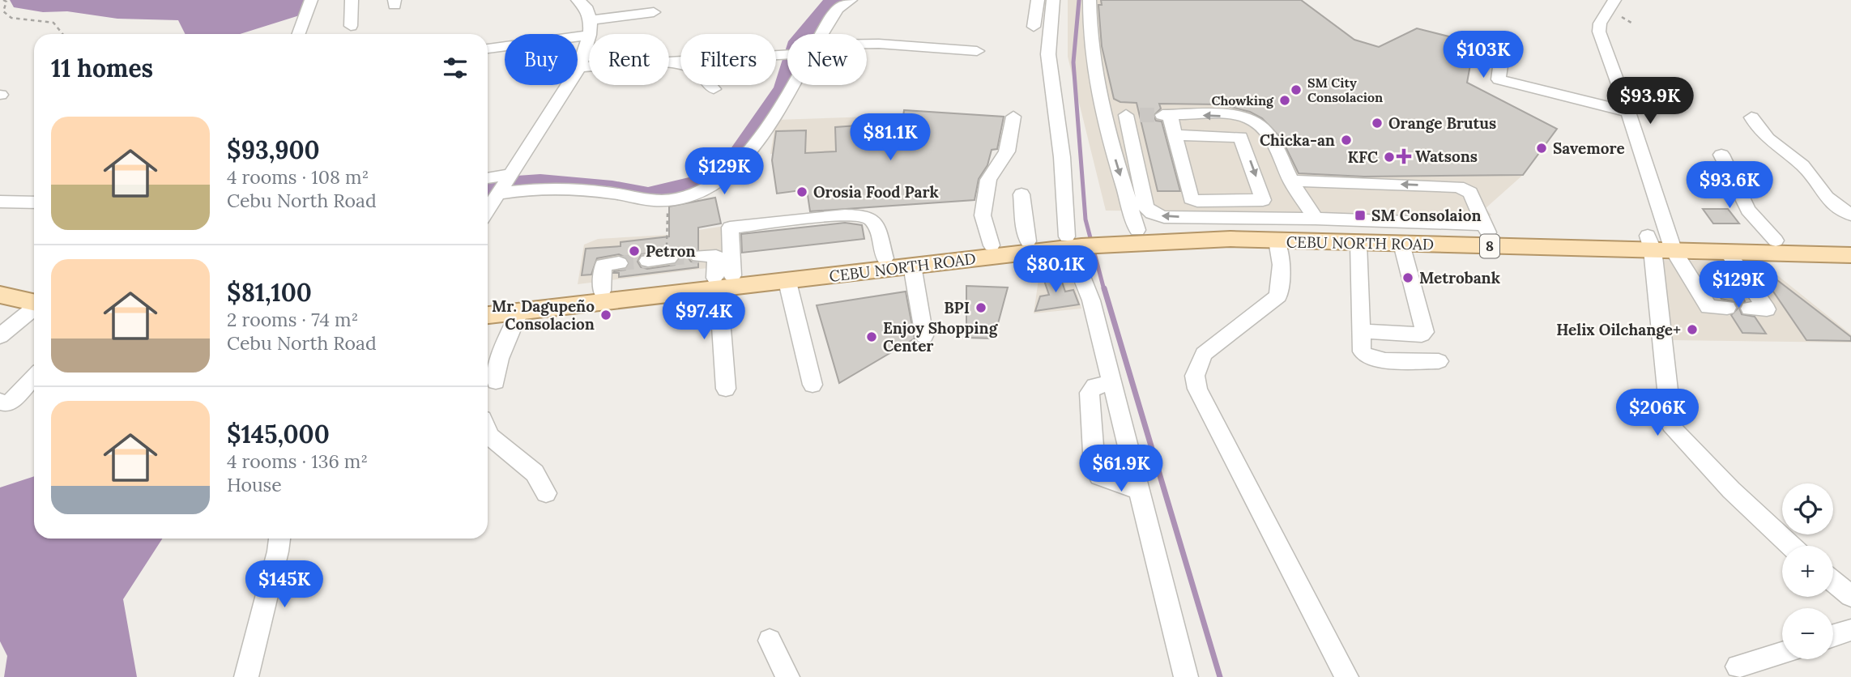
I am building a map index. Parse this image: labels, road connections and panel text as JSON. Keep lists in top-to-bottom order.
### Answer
{
  "streets": {
    "main road": ["CEBU NORTH ROAD", "8"]
  },
  "places": {
    "other": [
      "SM City Consolacion",
      "Chowking",
      "Orange Brutus",
      "Chicka-an",
      "Savemore",
      "KFC",
      "Orosia Food Park",
      "Petron",
      "Metrobank",
      "BPI",
      "Mr. Dagupeño Consolacion",
      "Helix Oilchange+",
      "Enjoy Shopping Center"
    ],
    "health": ["Watsons"],
    "transit": ["SM Consolaion"]
  },
  "page": {
    "price": [
      "$103K",
      "$93.9K",
      "$81.1K",
      "$129K",
      "$93.6K",
      "$80.1K",
      "$129K",
      "$97.4K",
      "$206K",
      "$61.9K",
      "$145K"
    ],
    "chip": [
      "Buy",
      "Rent",
      "Filters",
      "New"
    ],
    "heading": "11 homes",
    "list": [
      {
        "name": "$93,900",
        "note": "4 rooms · 108 m² · Cebu North Road"
      },
      {
        "name": "$81,100",
        "note": "2 rooms · 74 m² · Cebu North Road"
      },
      {
        "name": "$145,000",
        "note": "4 rooms · 136 m² · House"
      }
    ],
    "map_buttons": ["+", "−"]
  }
}
